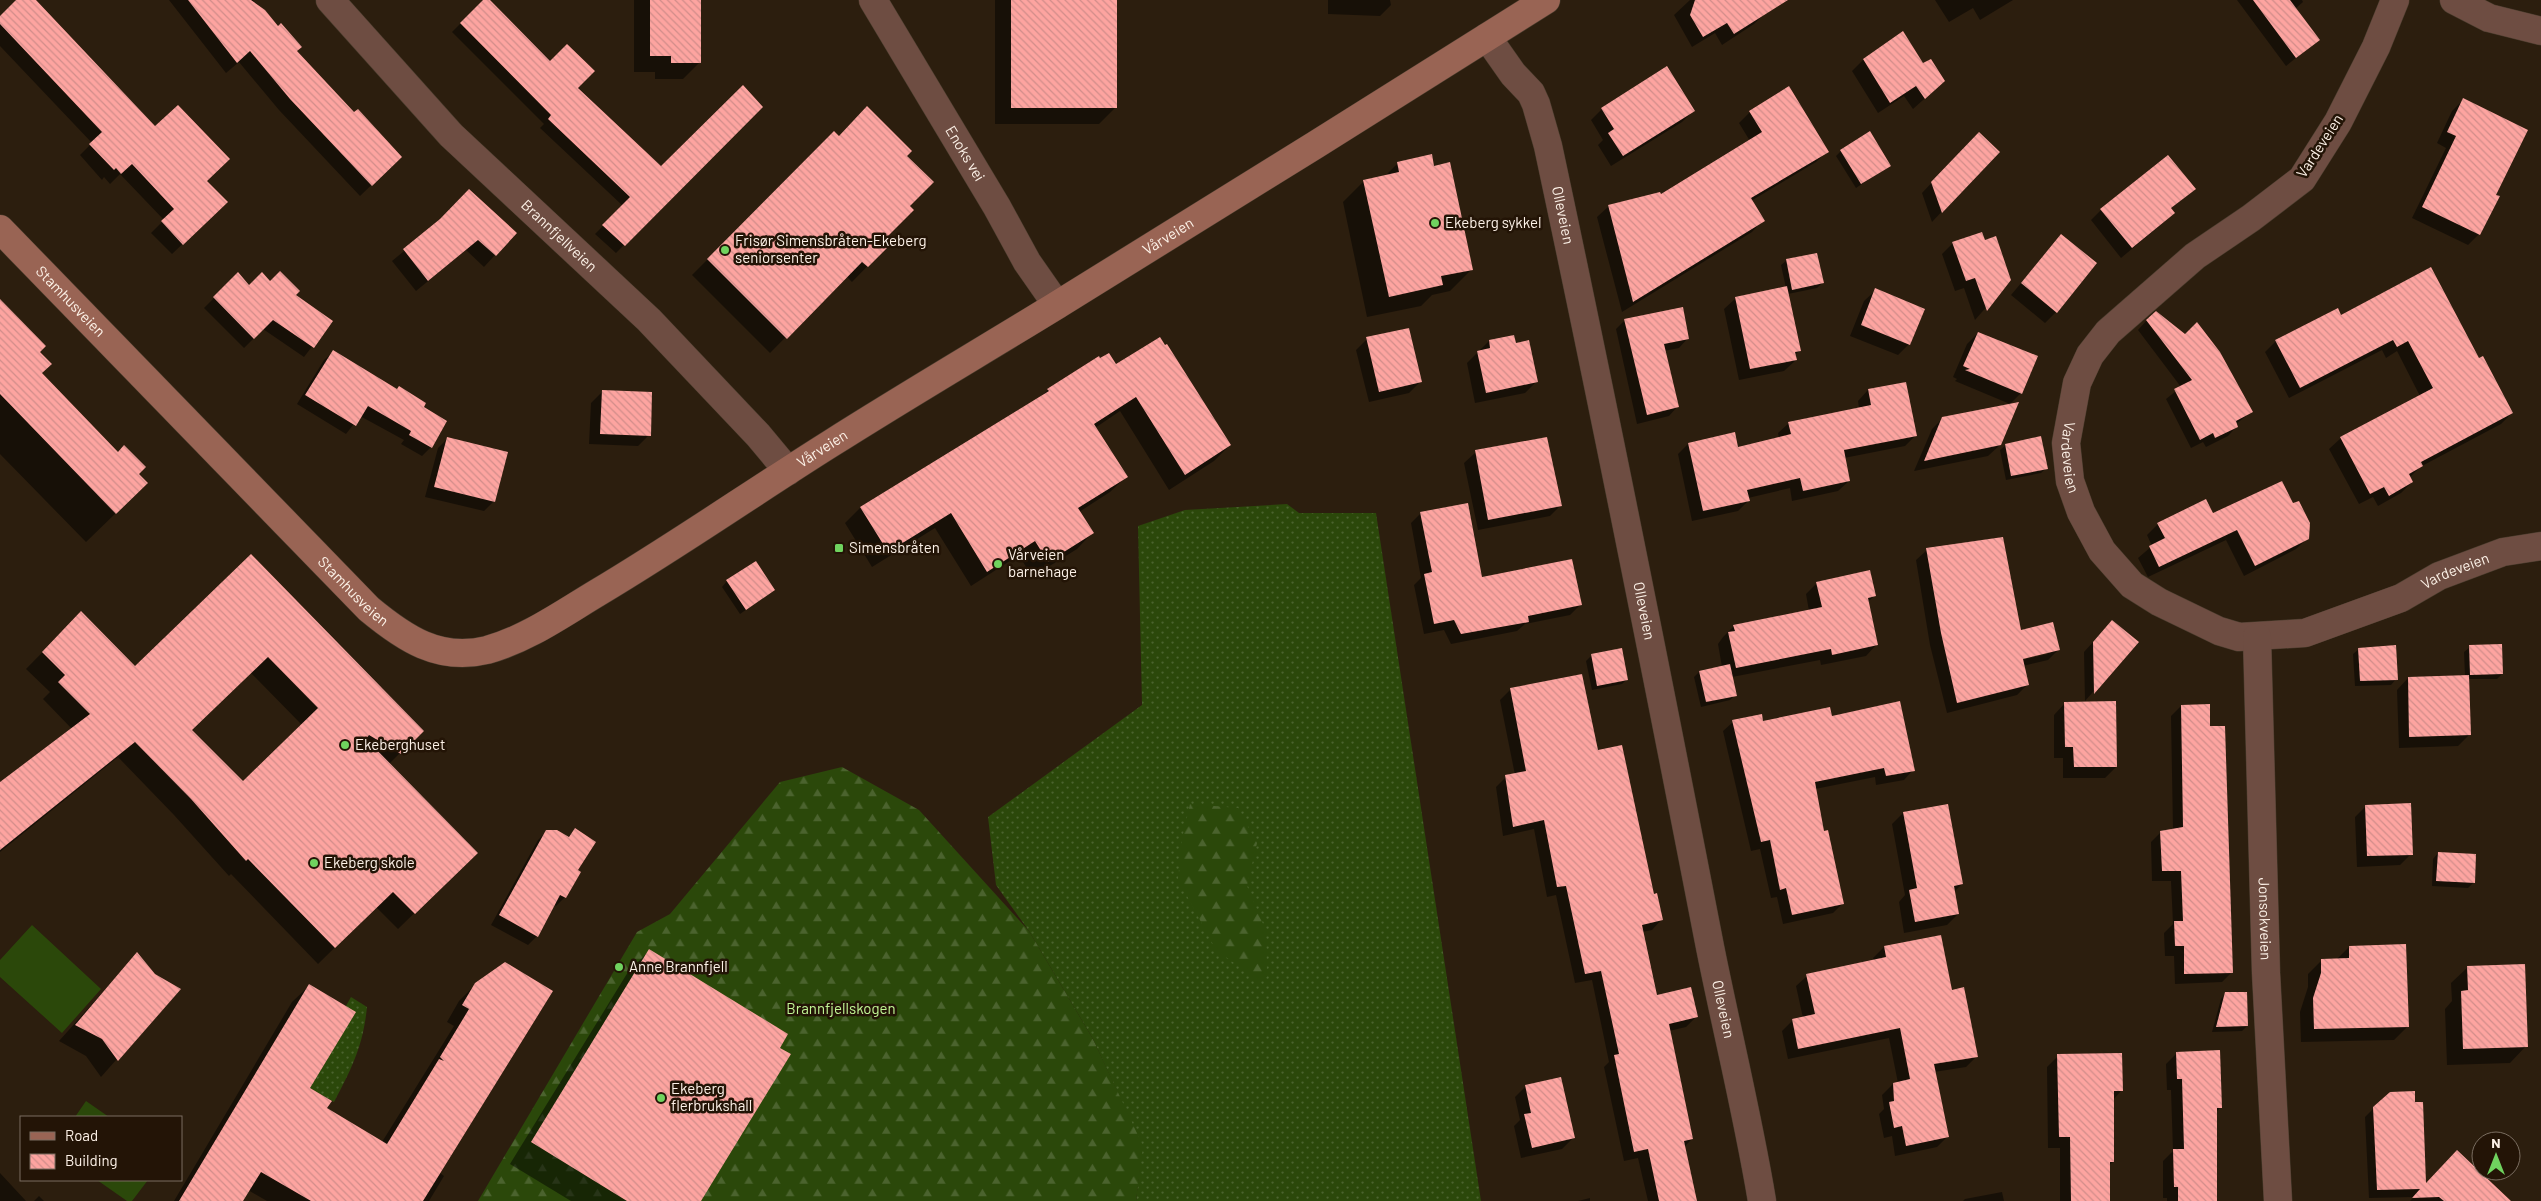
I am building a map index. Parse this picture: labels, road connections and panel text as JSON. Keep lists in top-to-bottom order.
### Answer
{
  "streets": {
    "street": [
      "Vardeveien",
      "Enoks vei",
      "Olleveien",
      "Brannfjellveien",
      "Vårveien",
      "Stamhusveien",
      "Jonsokveien"
    ]
  },
  "crossings": [
    ["Vardeveien", "Jonsokveien"],
    ["Enoks vei", "Vårveien"],
    ["Olleveien", "Vårveien"],
    ["Brannfjellveien", "Vårveien"],
    ["Brannfjellveien", "Stamhusveien"],
    ["Vårveien", "Stamhusveien"]
  ],
  "parks": ["Brannfjellskogen"],
  "places": {
    "other": [
      "Ekeberg sykkel",
      "Frisør Simensbråten-Ekeberg seniorsenter",
      "Vårveien barnehage",
      "Ekeberghuset",
      "Ekeberg skole",
      "Anne Brannfjell",
      "Ekeberg flerbrukshall"
    ],
    "transit": ["Simensbråten"]
  },
  "legend": ["Road", "Building"],
  "north": "top"
}
